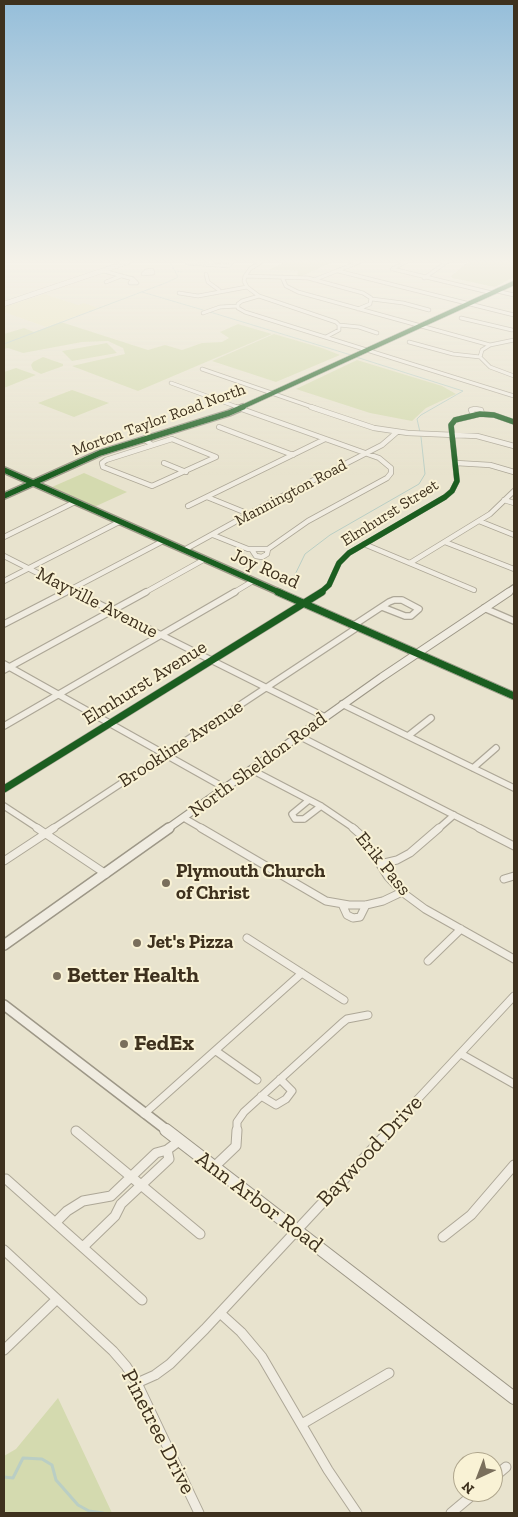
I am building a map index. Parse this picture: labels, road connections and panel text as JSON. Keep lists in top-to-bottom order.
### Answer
{
  "streets": {
    "street": [
      "Morton Taylor Road North",
      "Mannington Road",
      "Elmhurst Street",
      "Joy Road",
      "Mayville Avenue",
      "Elmhurst Avenue",
      "Brookline Avenue",
      "North Sheldon Road",
      "Erik Pass",
      "Baywood Drive",
      "Ann Arbor Road",
      "Pinetree Drive"
    ]
  },
  "crossings": [
    ["Morton Taylor Road North", "Joy Road"],
    ["Mannington Road", "Joy Road"],
    ["Elmhurst Street", "Joy Road"],
    ["Elmhurst Street", "Elmhurst Avenue"],
    ["Joy Road", "Elmhurst Avenue"],
    ["Joy Road", "Brookline Avenue"],
    ["Joy Road", "North Sheldon Road"],
    ["Mayville Avenue", "Elmhurst Avenue"],
    ["Mayville Avenue", "Brookline Avenue"],
    ["Mayville Avenue", "North Sheldon Road"],
    ["North Sheldon Road", "Erik Pass"],
    ["Baywood Drive", "Ann Arbor Road"],
    ["Baywood Drive", "Pinetree Drive"]
  ],
  "places": [
    "Plymouth Church of Christ",
    "Jet's Pizza",
    "Better Health",
    "FedEx"
  ],
  "north": "bottom left"
}
